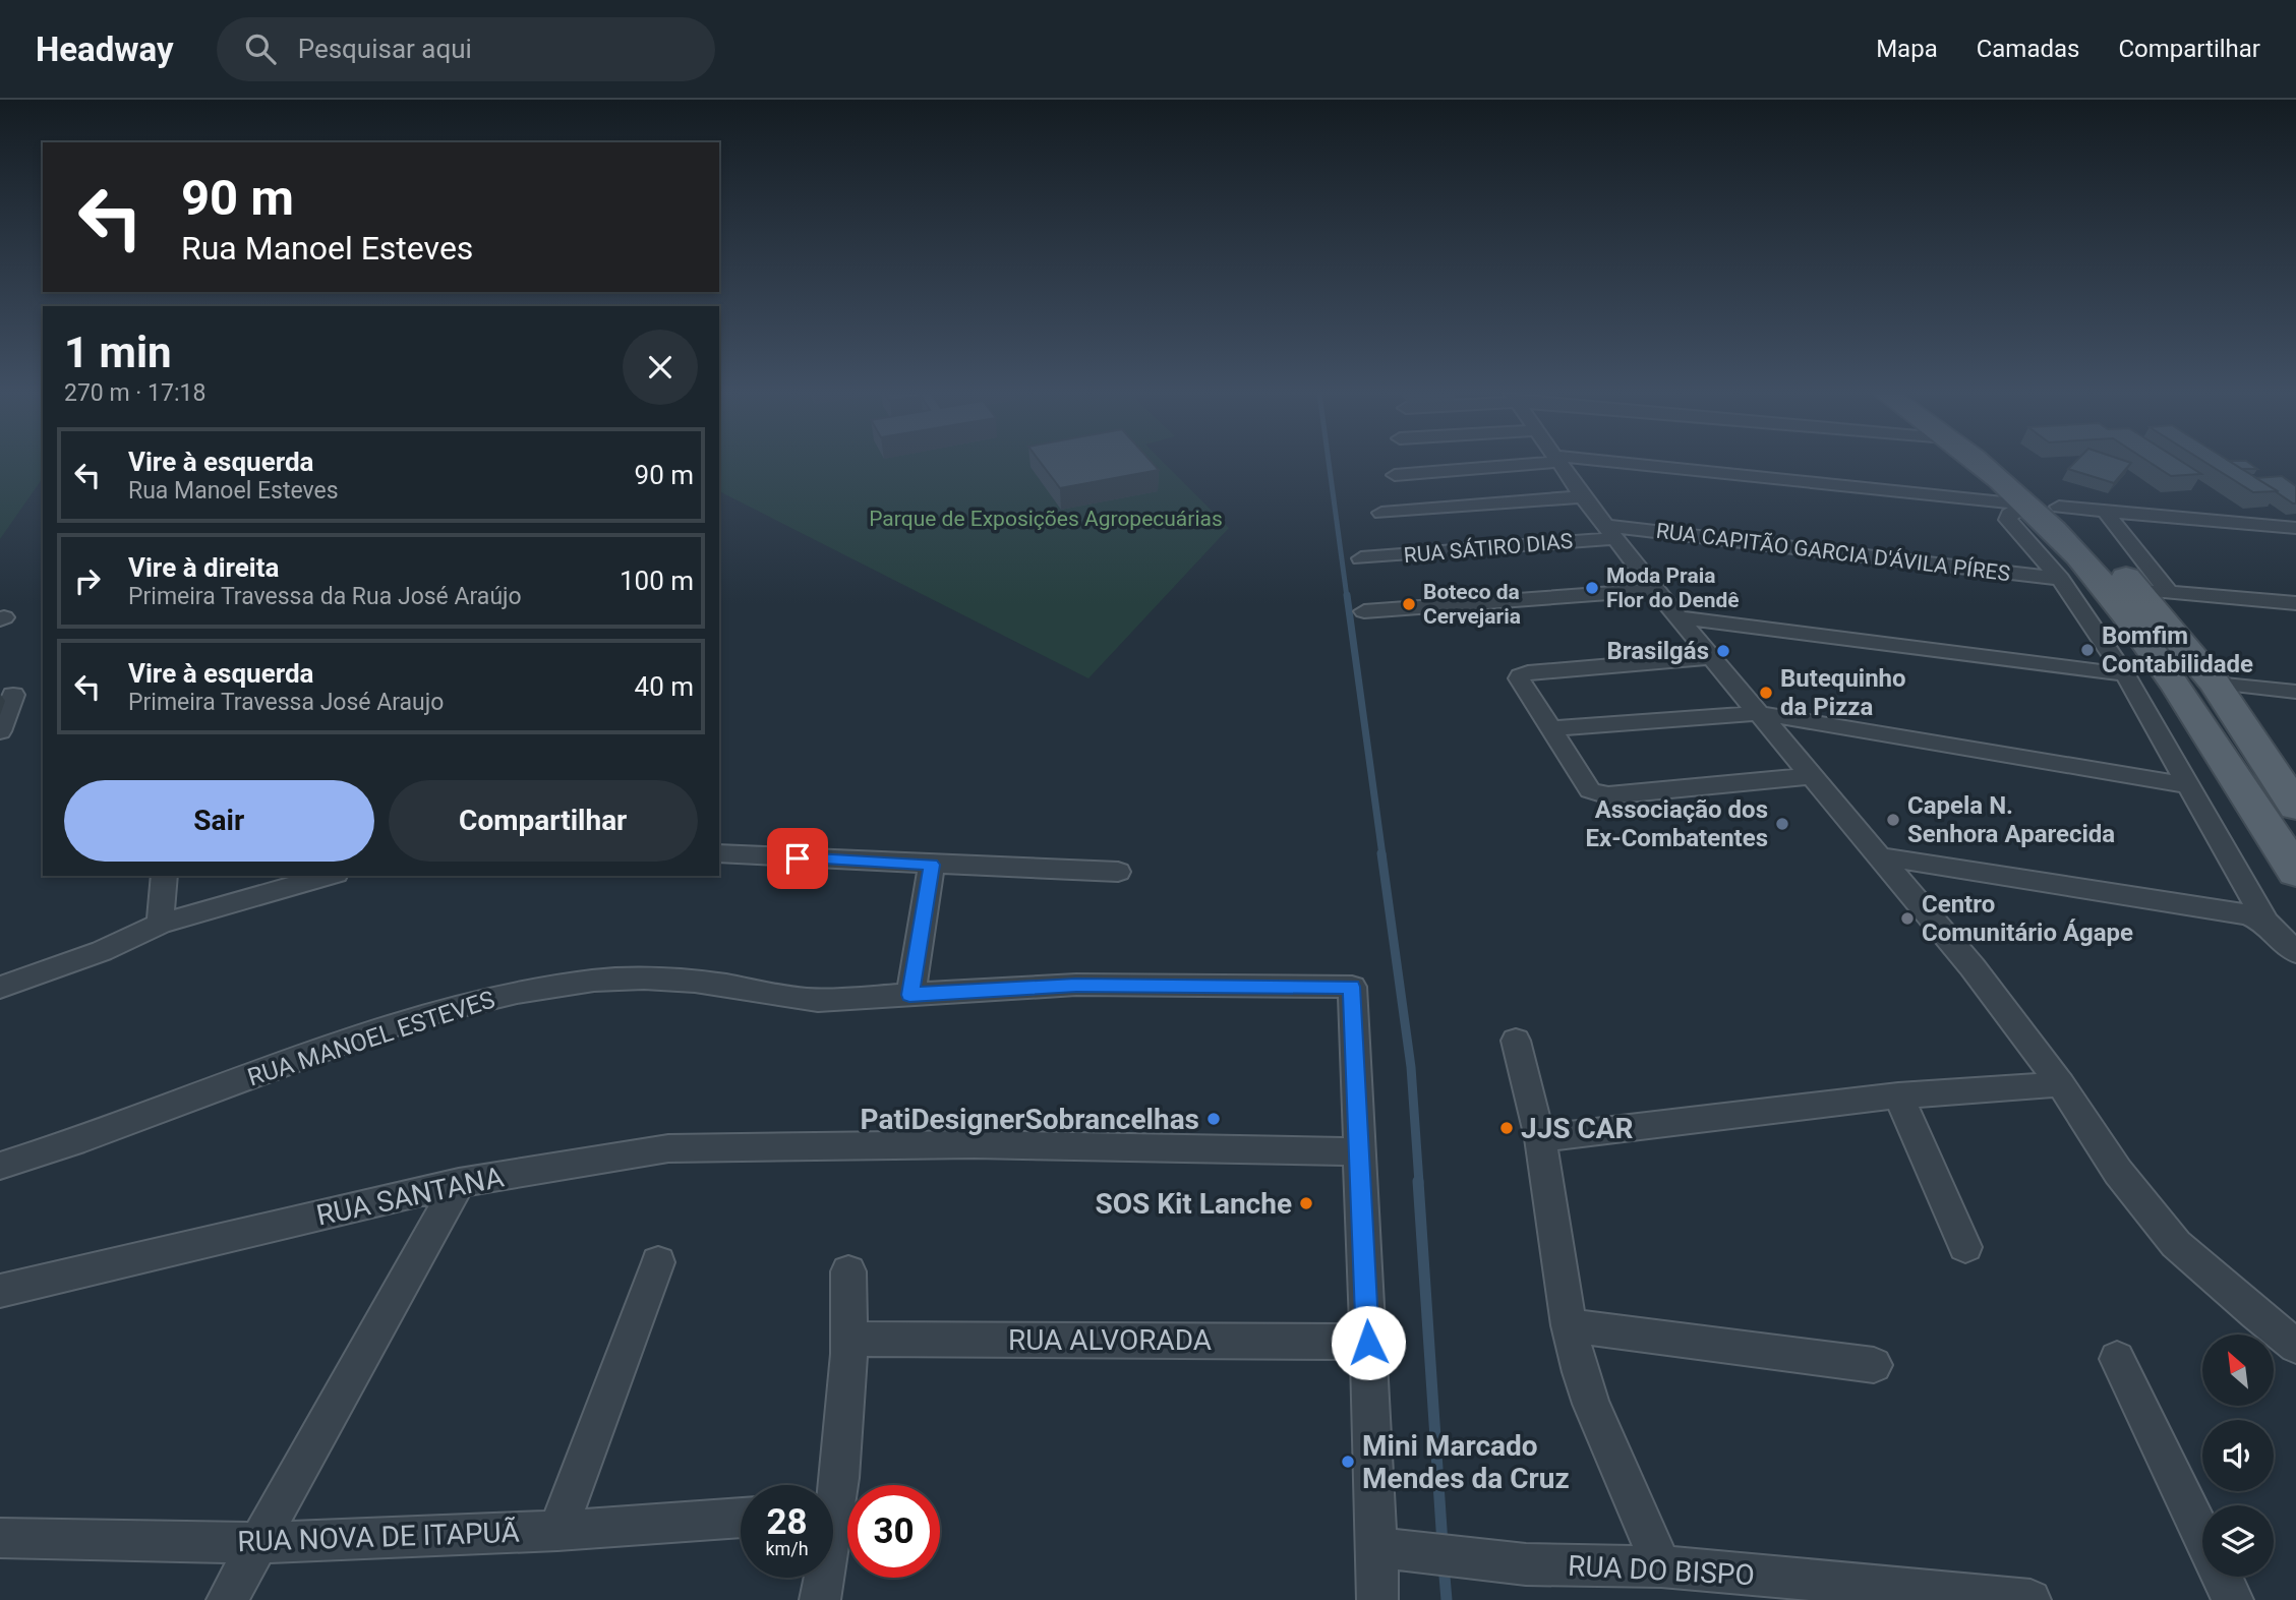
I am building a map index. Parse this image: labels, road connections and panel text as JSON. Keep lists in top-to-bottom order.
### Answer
{
  "streets": {
    "street": [
      "RUA SÁTIRO DIAS",
      "RUA CAPITÃO GARCIA D'ÁVILA PÍRES",
      "RUA MANOEL ESTEVES",
      "RUA SANTANA",
      "RUA ALVORADA",
      "RUA NOVA DE ITAPUÃ",
      "RUA DO BISPO"
    ]
  },
  "crossings": [
    ["RUA SÁTIRO DIAS", "RUA CAPITÃO GARCIA D'ÁVILA PÍRES"],
    ["RUA MANOEL ESTEVES", "RUA SANTANA"]
  ],
  "parks": ["Parque de Exposições Agropecuárias"],
  "places": [
    "Moda Praia Flor do Dendê",
    "Boteco da Cervejaria",
    "Bomfim Contabilidade",
    "Brasilgás",
    "Butequinho da Pizza",
    "Capela N. Senhora Aparecida",
    "Associação dos Ex-Combatentes",
    "Centro Comunitário Ágape",
    "PatiDesignerSobrancelhas",
    "JJS CAR",
    "SOS Kit Lanche",
    "Mini Marcado Mendes da Cruz"
  ],
  "north": "top left",
  "page": {
    "header": "Headway",
    "search": "Pesquisar aqui",
    "nav": ["Mapa", "Camadas", "Compartilhar"],
    "turn": ["90 m", "Rua Manoel Esteves"],
    "heading": ["1 min", "270 m · 17:18"],
    "list": [
      {
        "name": "Vire à esquerda",
        "note": "Rua Manoel Esteves",
        "value": "90 m"
      },
      {
        "name": "Vire à direita",
        "note": "Primeira Travessa da Rua José Araújo",
        "value": "100 m"
      },
      {
        "name": "Vire à esquerda",
        "note": "Primeira Travessa José Araujo",
        "value": "40 m"
      }
    ],
    "buttons": ["Sair", "Compartilhar"],
    "speed": "28 km/h",
    "limit": "30"
  }
}
